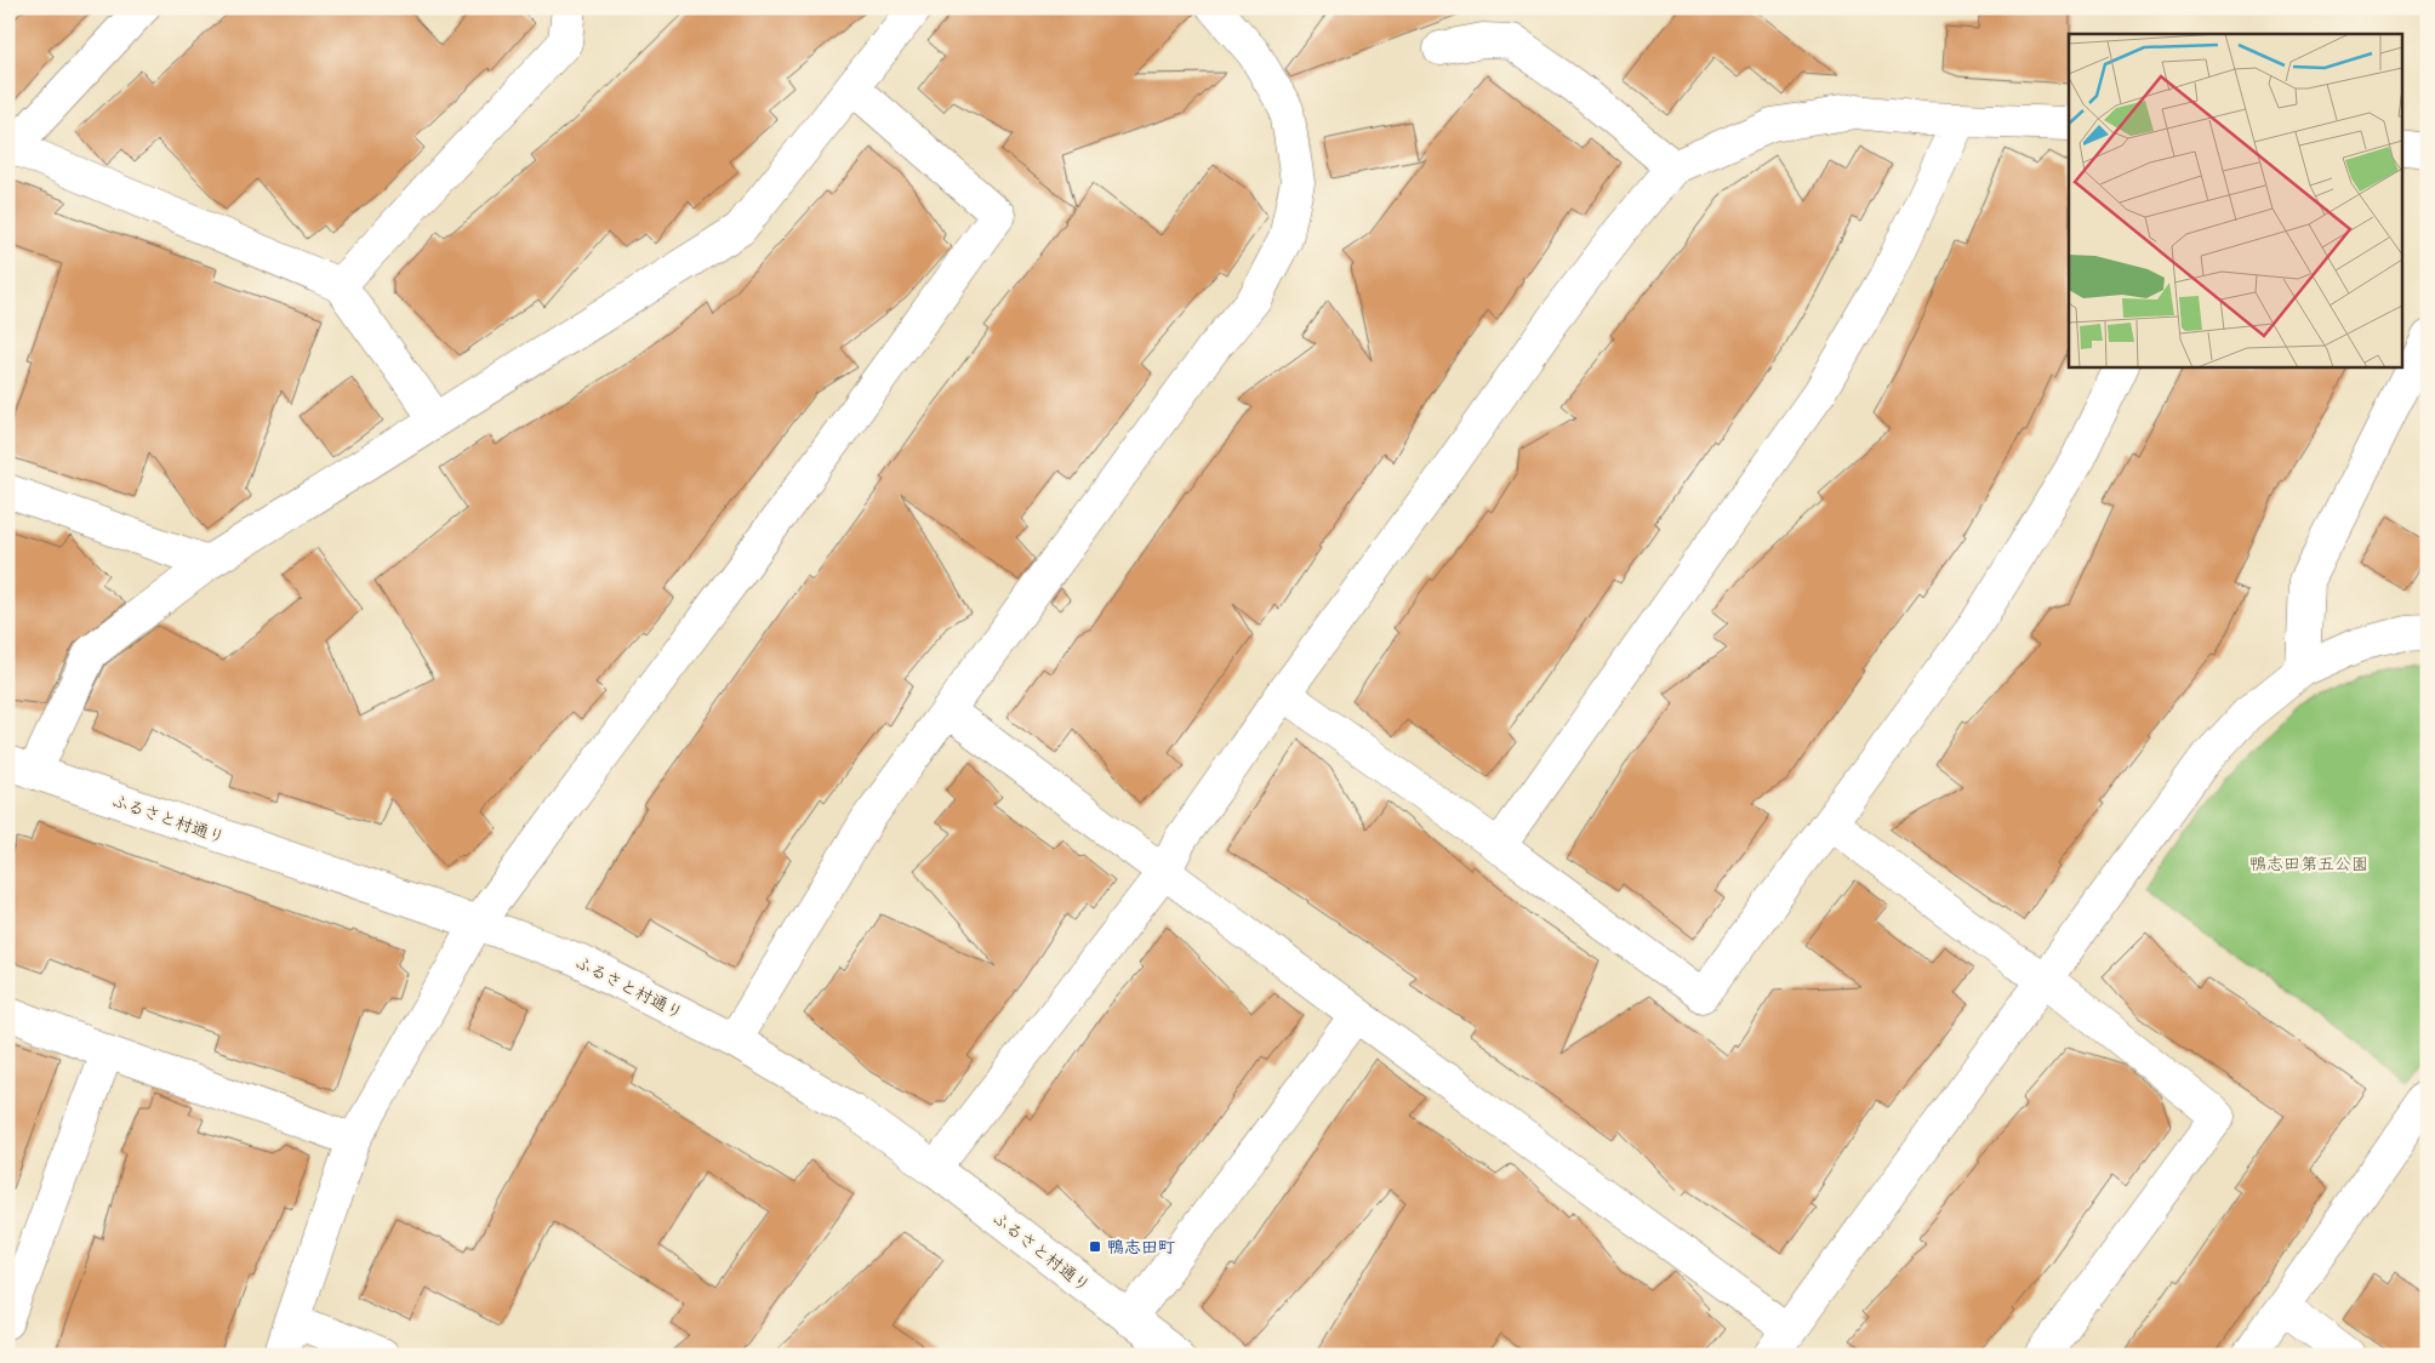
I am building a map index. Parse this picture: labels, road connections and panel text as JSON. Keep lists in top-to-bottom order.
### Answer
{
  "streets": {
    "street": ["ふるさと村通り"]
  },
  "parks": ["鴨志田第五公園"],
  "places": {
    "transit": ["鴨志田町"]
  }
}
